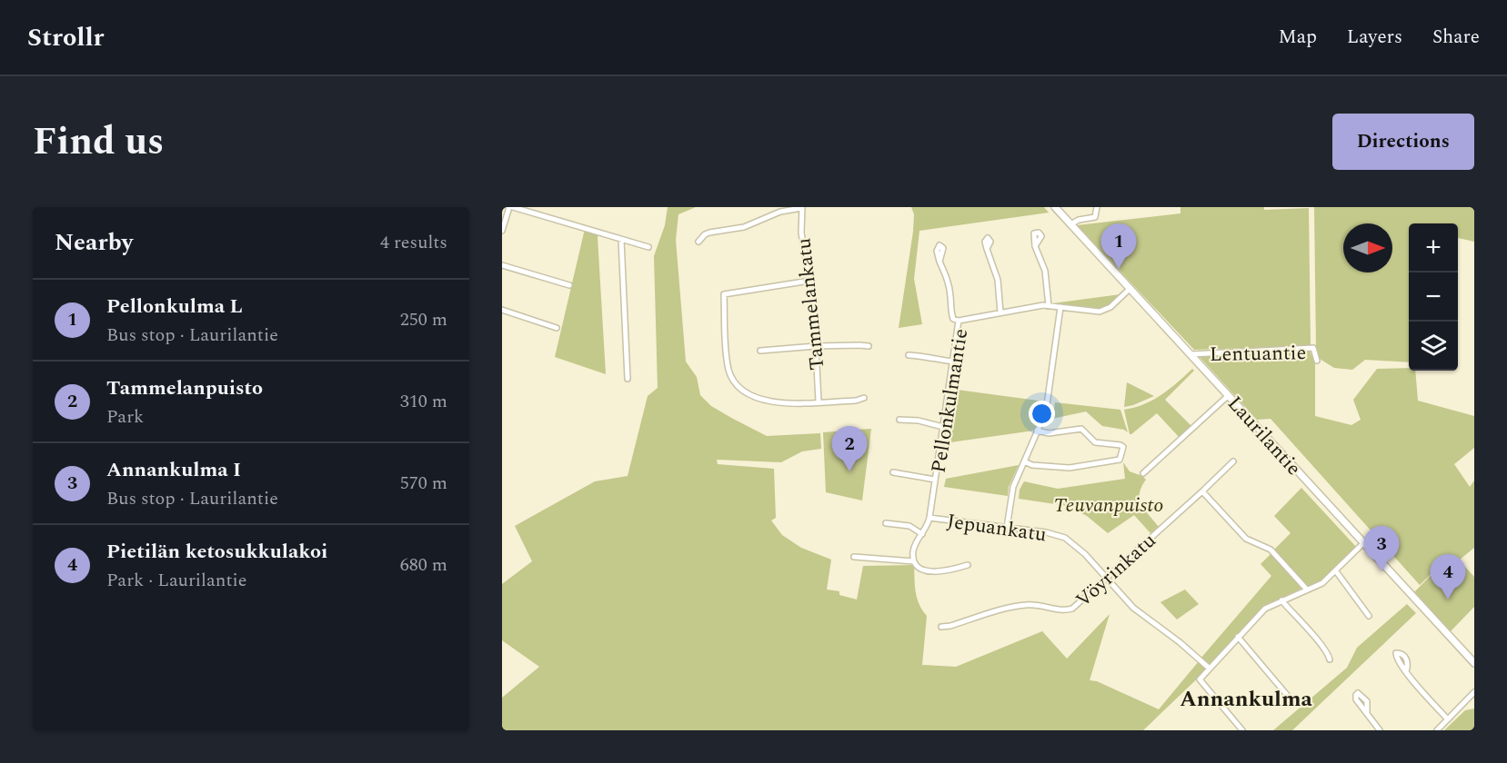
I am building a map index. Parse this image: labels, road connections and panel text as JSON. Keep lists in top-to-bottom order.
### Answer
{
  "streets": {
    "street": [
      "Tammelankatu",
      "Lentuantie",
      "Pellonkulmantie",
      "Laurilantie",
      "Jepuankatu",
      "Vöyrinkatu"
    ]
  },
  "crossings": [
    ["Lentuantie", "Laurilantie"],
    ["Pellonkulmantie", "Laurilantie"],
    ["Pellonkulmantie", "Jepuankatu"],
    ["Jepuankatu", "Vöyrinkatu"]
  ],
  "districts": ["Annankulma"],
  "parks": ["Teuvanpuisto"],
  "north": "right",
  "page": {
    "header": "Strollr",
    "nav": ["Map", "Layers", "Share"],
    "title": "Find us",
    "buttons": "Directions",
    "heading": ["Nearby", "4 results"],
    "map_buttons": ["+", "−"],
    "pins": [
      "1",
      "2",
      "3",
      "4"
    ],
    "list": [
      {
        "mark": "1",
        "name": "Pellonkulma L",
        "note": "Bus stop · Laurilantie",
        "value": "250 m"
      },
      {
        "mark": "2",
        "name": "Tammelanpuisto",
        "note": "Park",
        "value": "310 m"
      },
      {
        "mark": "3",
        "name": "Annankulma I",
        "note": "Bus stop · Laurilantie",
        "value": "570 m"
      },
      {
        "mark": "4",
        "name": "Pietilän ketosukkulakoi",
        "note": "Park · Laurilantie",
        "value": "680 m"
      }
    ]
  }
}
